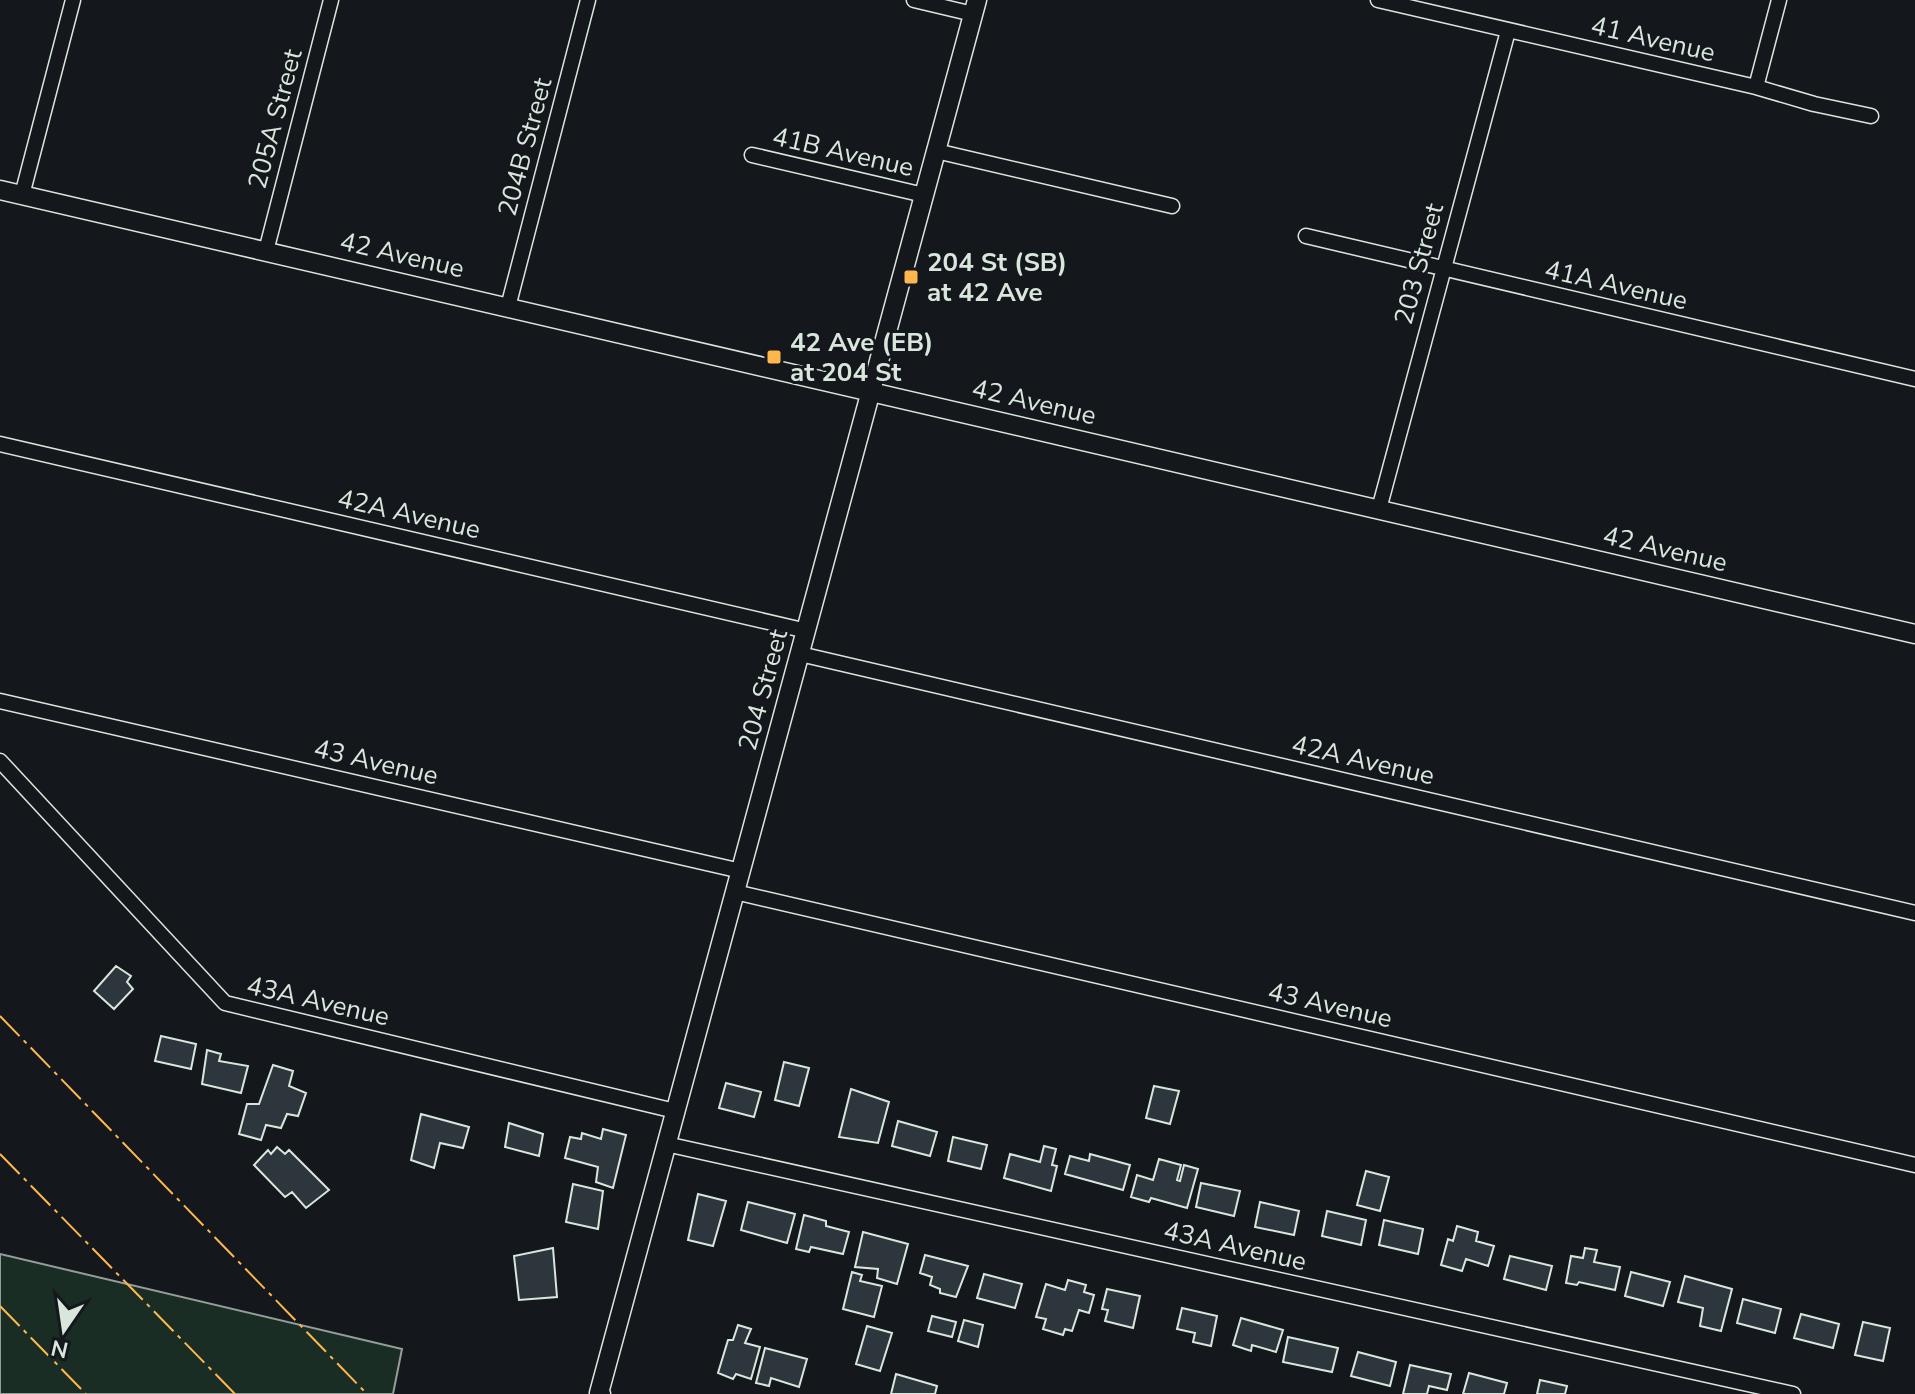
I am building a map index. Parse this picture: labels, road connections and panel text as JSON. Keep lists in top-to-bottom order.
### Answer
{
  "streets": {
    "street": [
      "41 Avenue",
      "205A Street",
      "204B Street",
      "41B Avenue",
      "42 Avenue",
      "203 Street",
      "41A Avenue",
      "42A Avenue",
      "204 Street",
      "43 Avenue",
      "43A Avenue"
    ]
  },
  "crossings": [
    ["41 Avenue", "203 Street"],
    ["205A Street", "42 Avenue"],
    ["204B Street", "42 Avenue"],
    ["41B Avenue", "204 Street"],
    ["42 Avenue", "203 Street"],
    ["42 Avenue", "204 Street"],
    ["203 Street", "41A Avenue"],
    ["42A Avenue", "204 Street"],
    ["204 Street", "43 Avenue"],
    ["204 Street", "43A Avenue"]
  ],
  "places": {
    "transit": ["204 St (SB) at 42 Ave", "42 Ave (EB) at 204 St"]
  },
  "north": "bottom"
}
